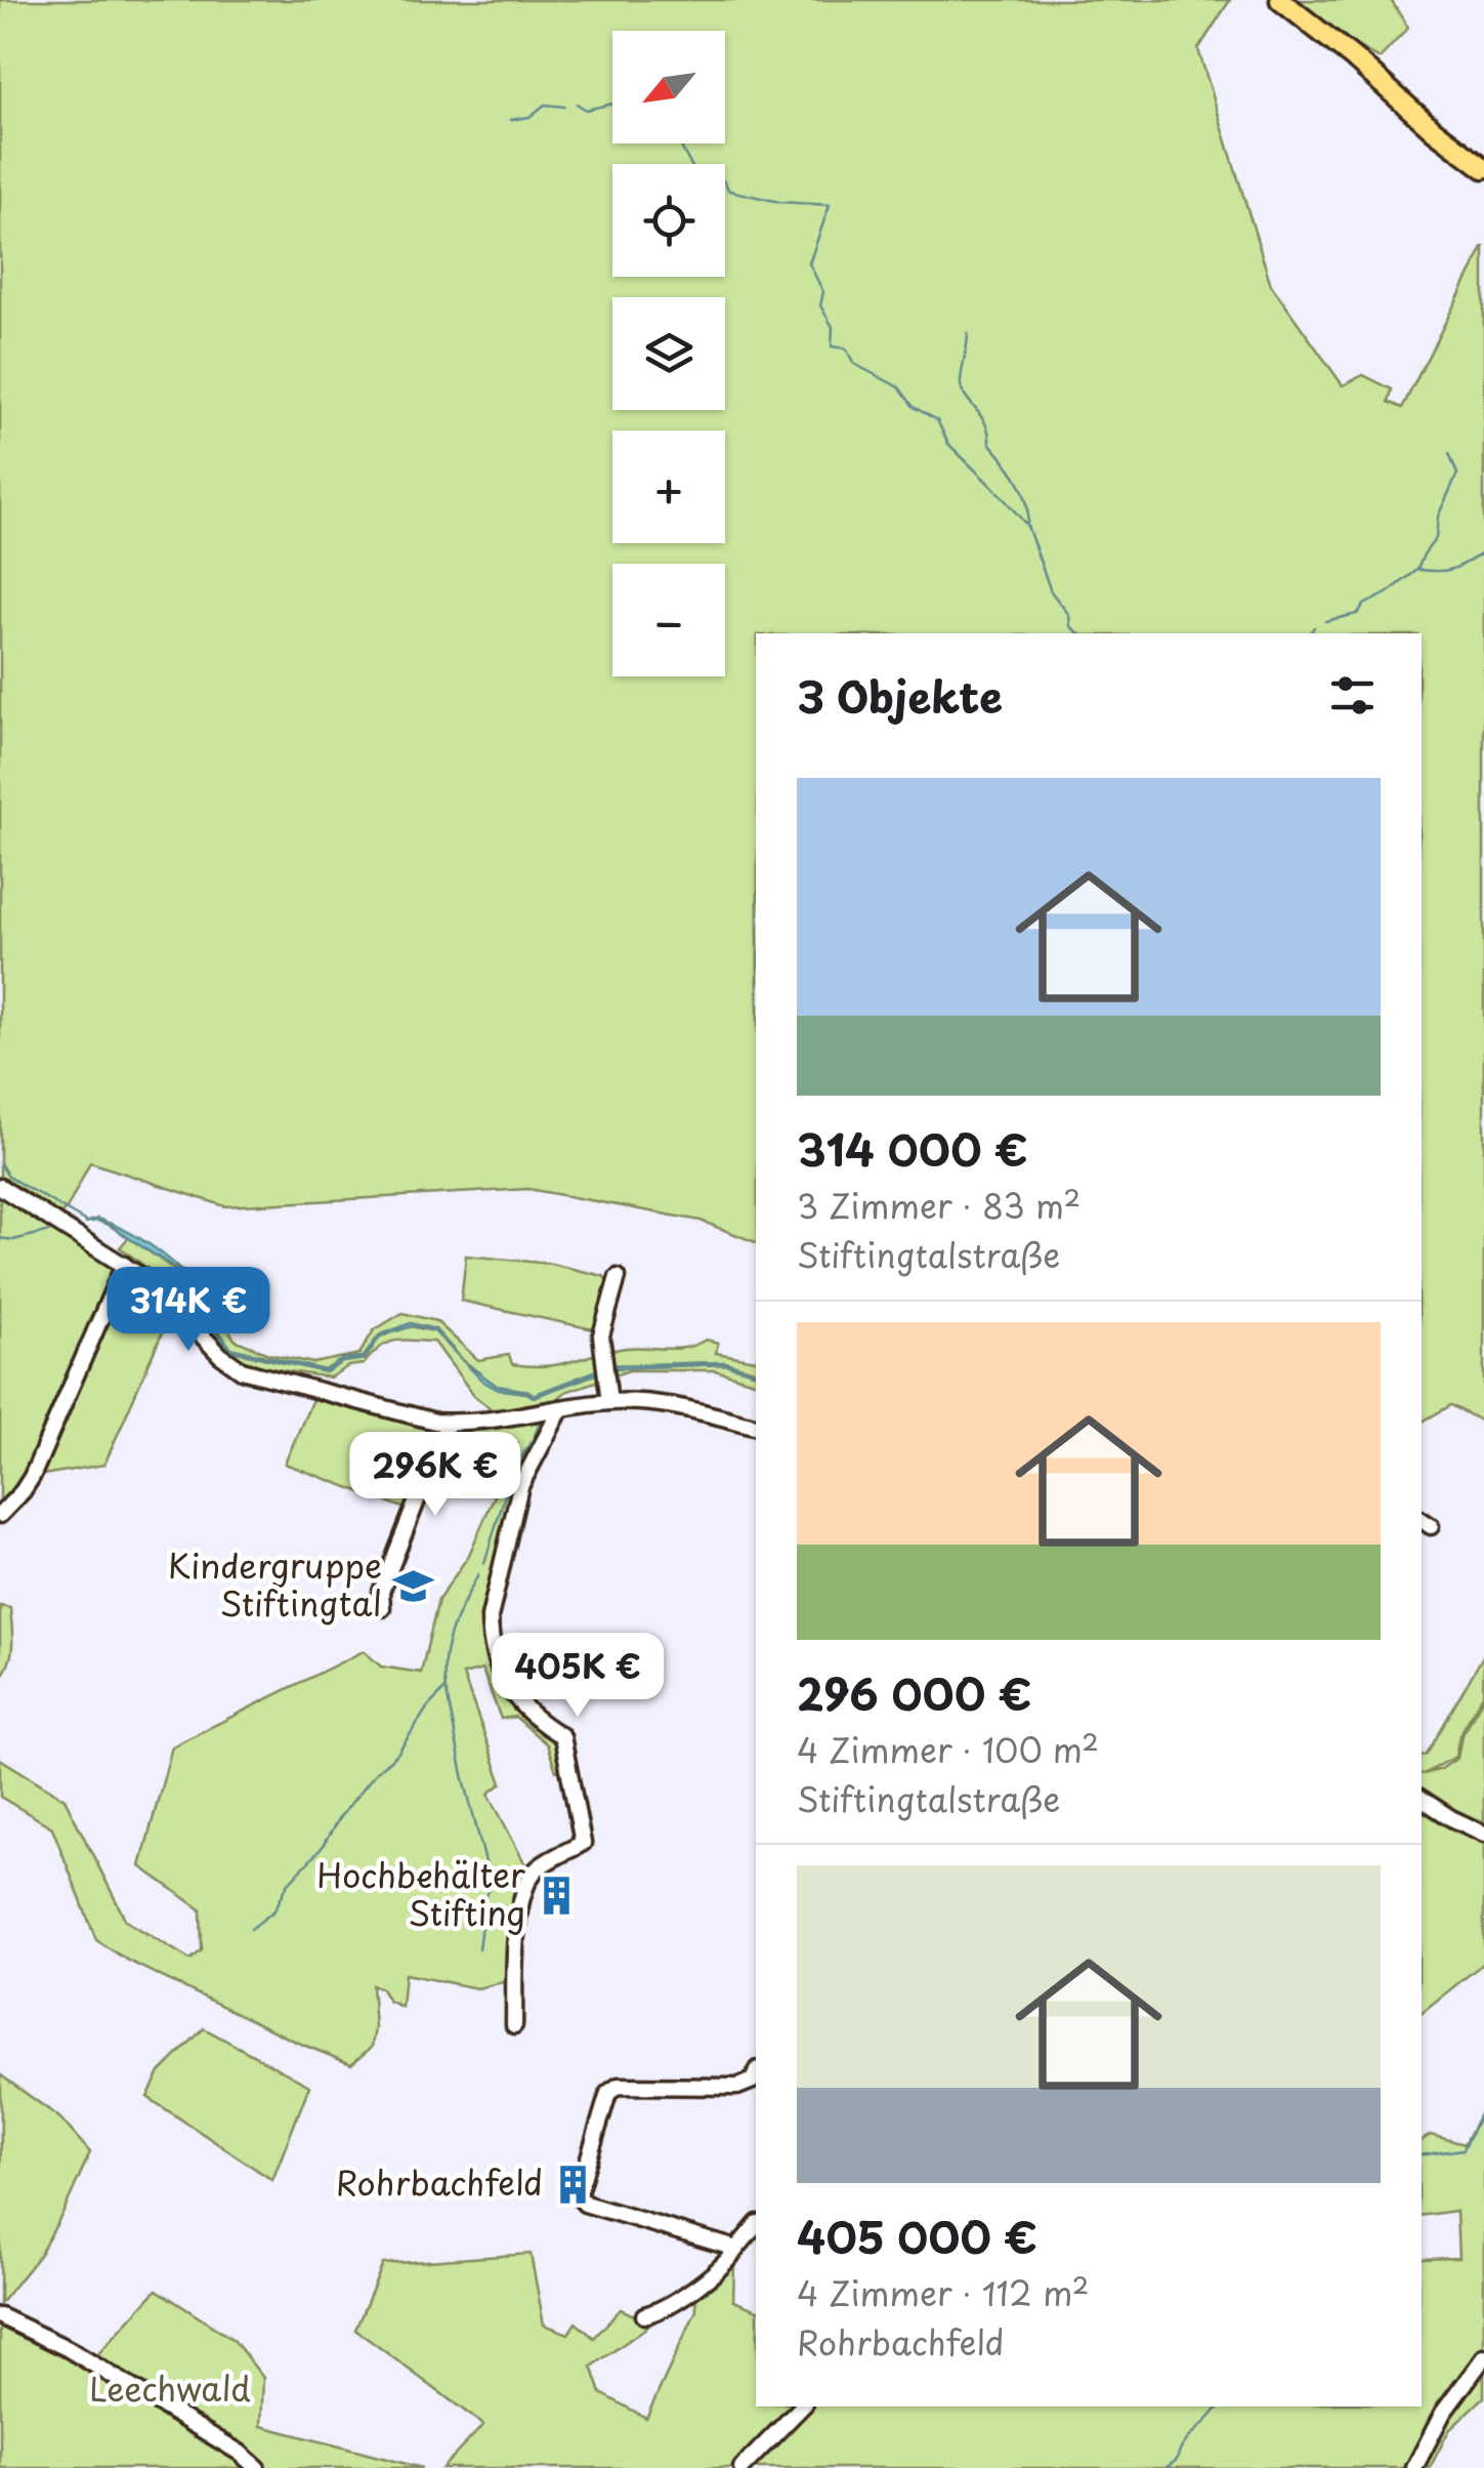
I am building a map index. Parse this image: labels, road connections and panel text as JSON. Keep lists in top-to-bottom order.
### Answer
{
  "parks": ["Leechwald"],
  "places": {
    "school or university": ["Kindergruppe Stiftingtal"],
    "building": ["Hochbehälter Stifting", "Rohrbachfeld"]
  },
  "north": "bottom left",
  "page": {
    "map_buttons": ["+", "−"],
    "heading": "3 Objekte",
    "list": [
      {
        "name": "314 000 €",
        "note": "3 Zimmer · 83 m² · Stiftingtalstraße"
      },
      {
        "name": "296 000 €",
        "note": "4 Zimmer · 100 m² · Stiftingtalstraße"
      },
      {
        "name": "405 000 €",
        "note": "4 Zimmer · 112 m² · Rohrbachfeld"
      }
    ],
    "price": ["314K €", "296K €", "405K €"]
  }
}
